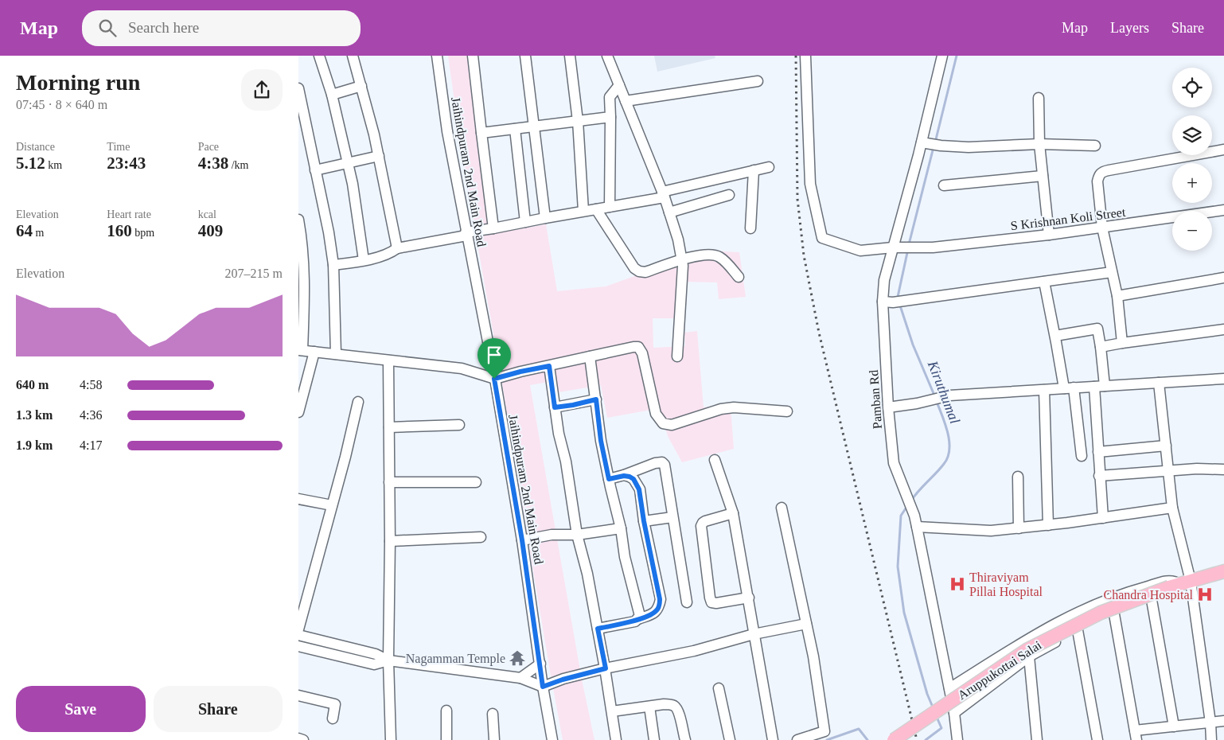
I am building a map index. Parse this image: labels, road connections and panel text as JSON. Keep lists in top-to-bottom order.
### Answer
{
  "streets": {
    "main road": ["Aruppukottai Salai"],
    "street": ["Jaihindpuram 2nd Main Road", "S Krishnan Koli Street", "Pamban Rd"]
  },
  "crossings": [
    ["S Krishnan Koli Street", "Pamban Rd"]
  ],
  "water": ["Kiruthumal"],
  "places": {
    "hospital": ["Thiraviyam Pillai Hospital", "Chandra Hospital"],
    "temple": ["Nagamman Temple"]
  },
  "page": {
    "header": "Map",
    "search": "Search here",
    "nav": ["Map", "Layers", "Share"],
    "heading": ["Morning run", "07:45 · 8 × 640 m"],
    "map_buttons": ["+", "−"],
    "stats": [
      ["Distance", "5.12 km"],
      ["Time", "23:43"],
      ["Pace", "4:38 /km"],
      ["Elevation", "64 m"],
      ["Heart rate", "160 bpm"],
      ["kcal", "409"]
    ],
    "chart": ["Elevation", "207–215 m"],
    "list": [
      {
        "name": "640 m",
        "note": "4:58"
      },
      {
        "name": "1.3 km",
        "note": "4:36"
      },
      {
        "name": "1.9 km",
        "note": "4:17"
      }
    ],
    "buttons": ["Save", "Share"]
  }
}
